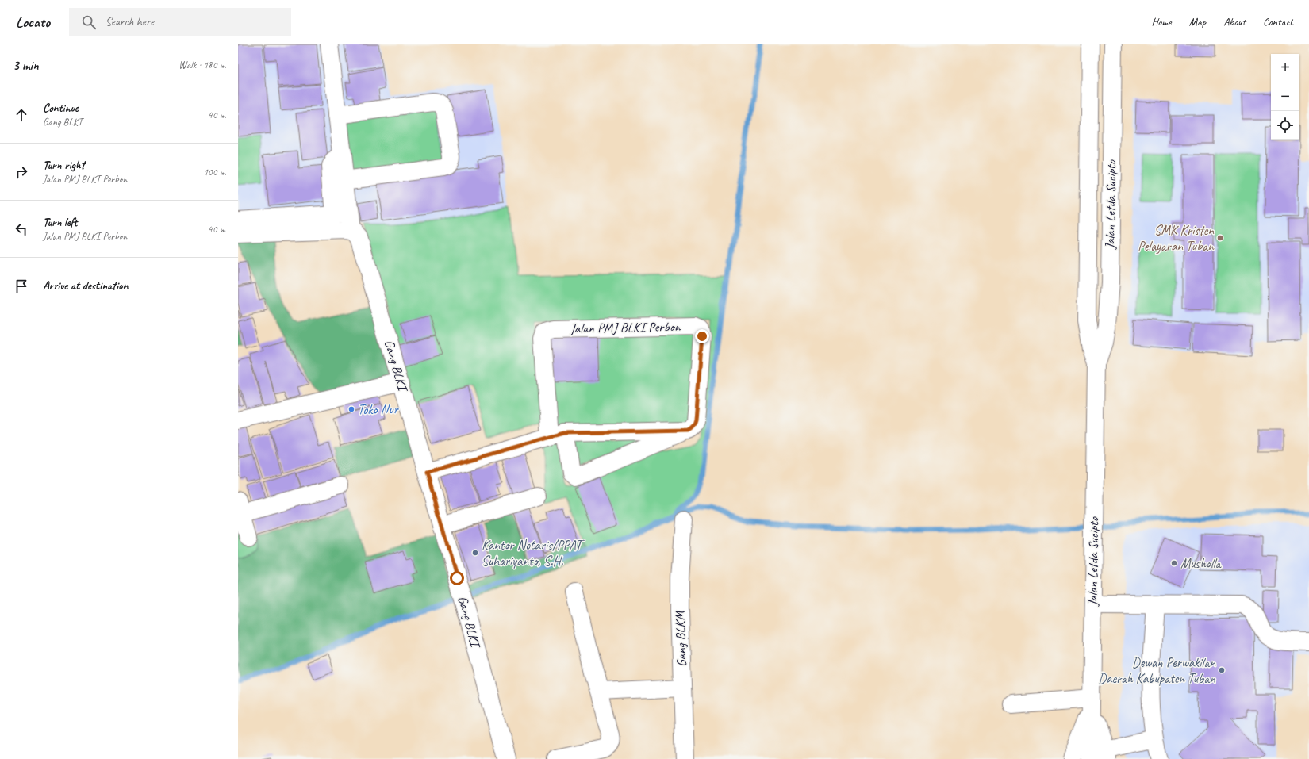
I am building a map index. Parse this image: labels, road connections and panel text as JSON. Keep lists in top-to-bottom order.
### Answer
{
  "streets": {
    "street": [
      "Jalan Letda Sucipto",
      "Jalan PMJ BLKI Perbon",
      "Gang BLKI",
      "Gang BLKM"
    ]
  },
  "places": [
    "SMK Kristen Pelayaran Tuban",
    "Toko Nur",
    "Kantor Notaris/PPAT Suhariyanto, S.H.",
    "Musholla",
    "Dewan Perwakilan Daerah Kabupaten Tuban"
  ],
  "page": {
    "header": "Locato",
    "search": "Search here",
    "nav": [
      "Home",
      "Map",
      "About",
      "Contact"
    ],
    "heading": ["3 min", "Walk · 180 m"],
    "map_buttons": ["+", "−"],
    "list": [
      ["Continue", "Gang BLKI", "40 m"],
      ["Turn right", "Jalan PMJ BLKI Perbon", "100 m"],
      ["Turn left", "Jalan PMJ BLKI Perbon", "40 m"],
      "Arrive at destination"
    ]
  }
}
